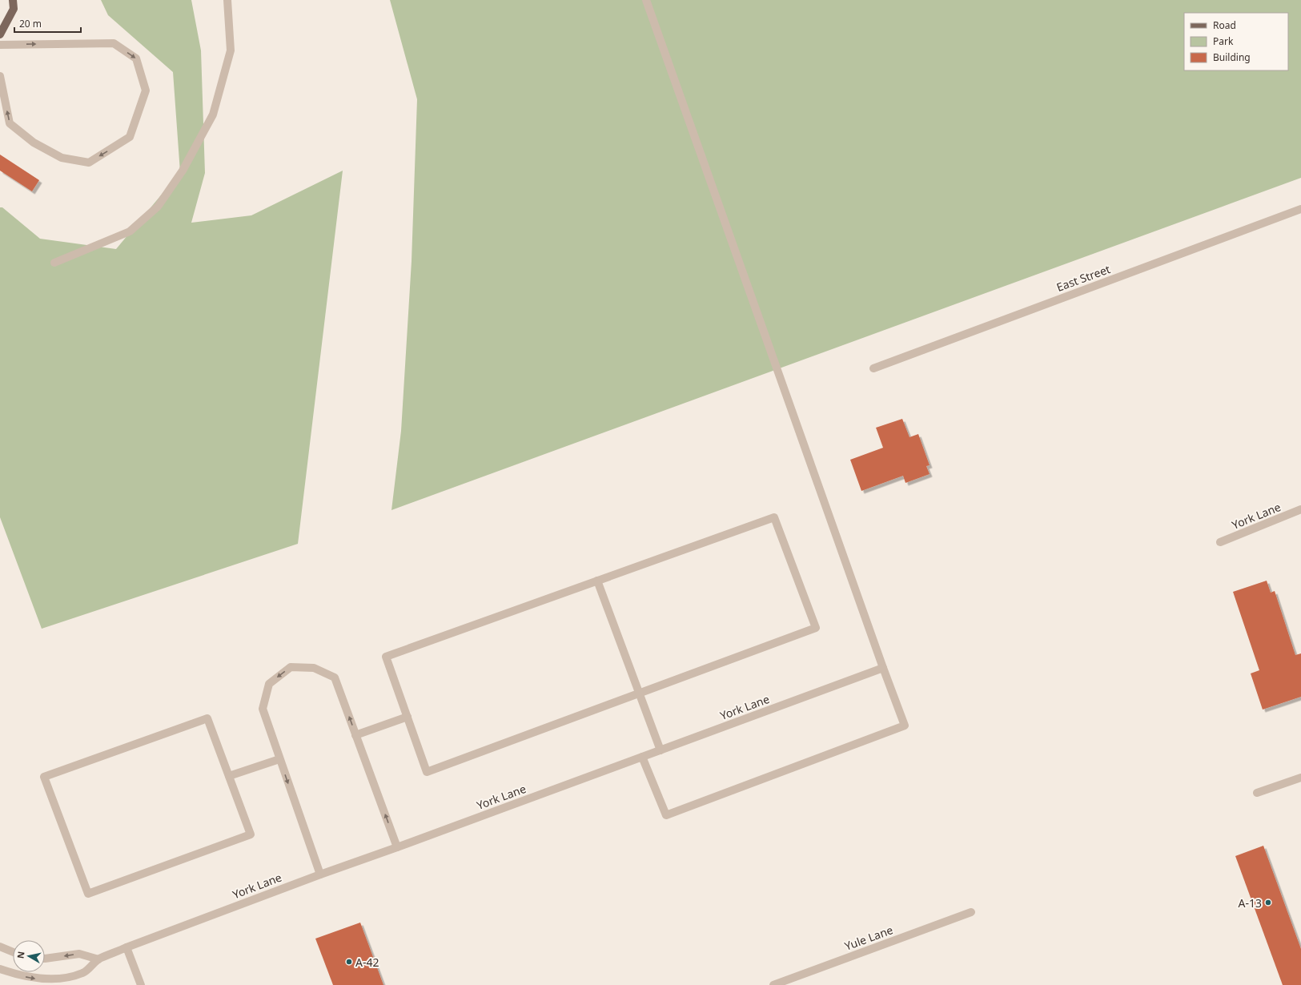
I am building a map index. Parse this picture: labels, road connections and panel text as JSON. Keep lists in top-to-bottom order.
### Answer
{
  "streets": {
    "street": ["East Street", "York Lane", "Yule Lane"]
  },
  "places": ["A-13", "A-42"],
  "legend": ["Road", "Park", "Building"],
  "scale_bar": "20 m",
  "north": "left"
}
